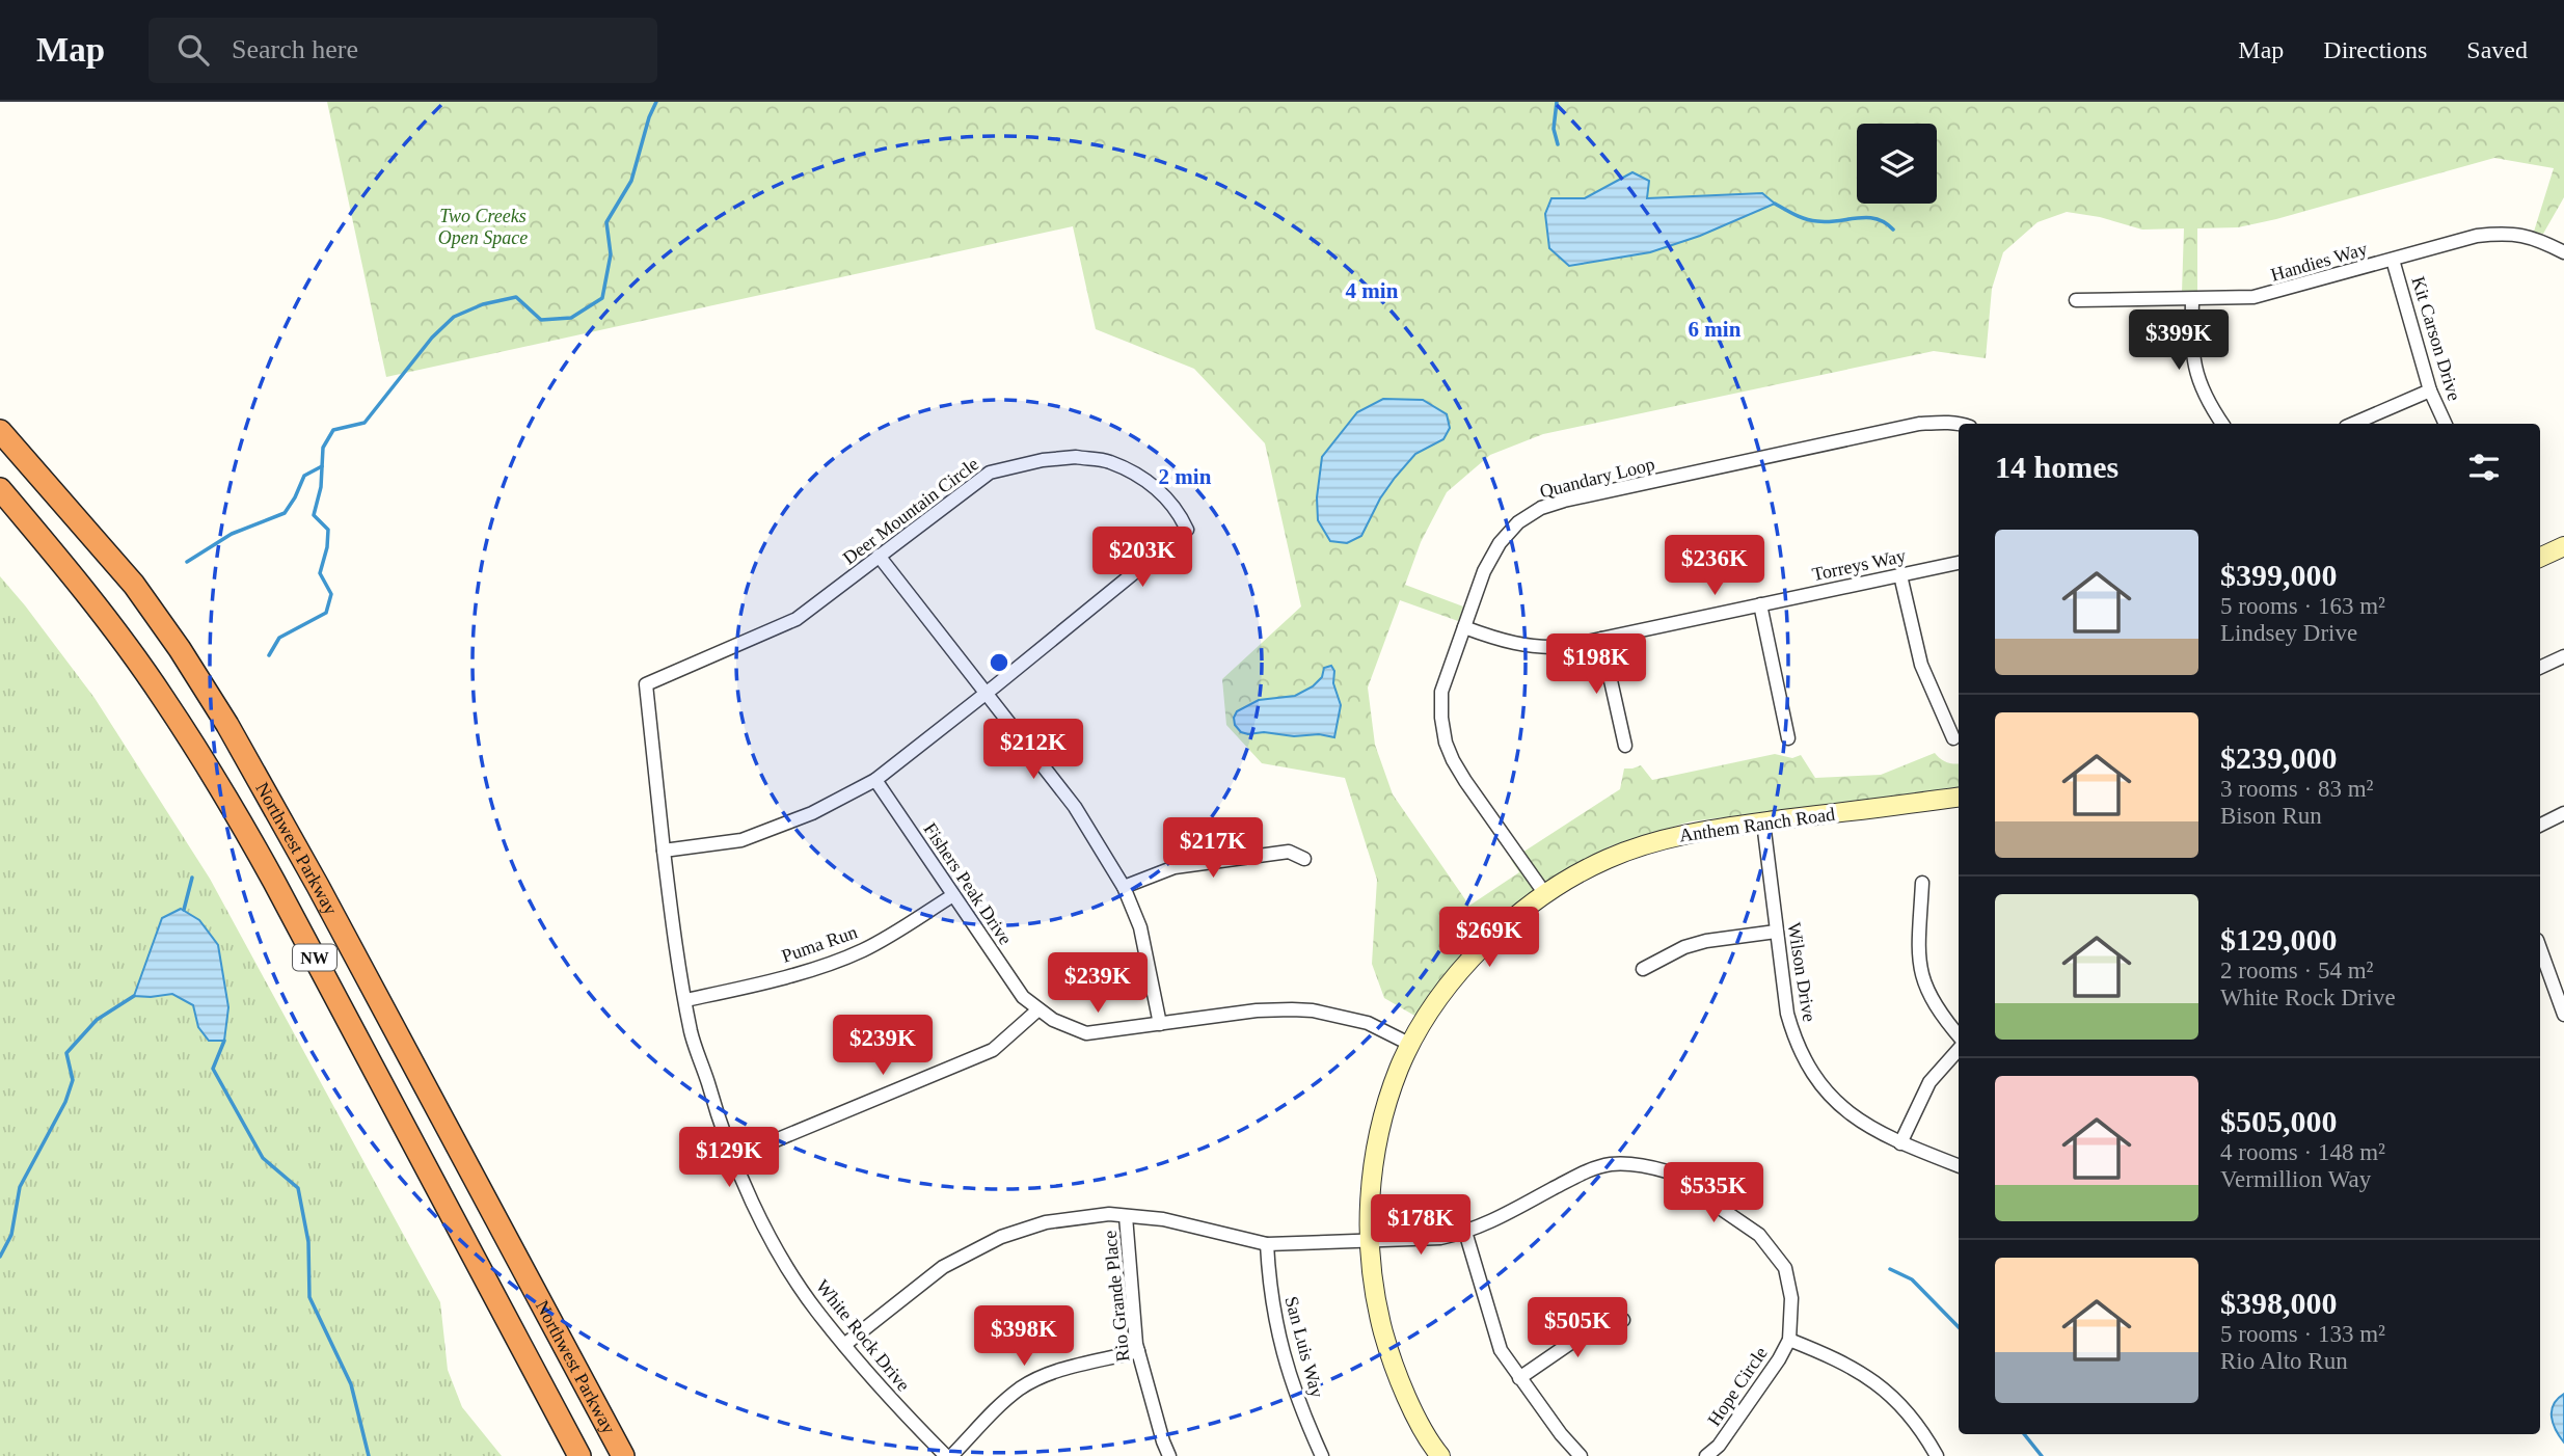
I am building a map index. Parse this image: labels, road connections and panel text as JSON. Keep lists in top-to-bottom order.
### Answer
{
  "streets": {
    "highway": ["Northwest Parkway", "NW"],
    "street": [
      "Handies Way",
      "Kit Carson Drive",
      "Quandary Loop",
      "Deer Mountain Circle",
      "Torreys Way",
      "Anthem Ranch Road",
      "Fishers Peak Drive",
      "Puma Run",
      "Wilson Drive",
      "Rio Grande Place",
      "White Rock Drive",
      "San Luis Way",
      "Hope Circle"
    ]
  },
  "crossings": [
    ["Handies Way", "Kit Carson Drive"],
    ["Quandary Loop", "Torreys Way"],
    ["Quandary Loop", "Anthem Ranch Road"],
    ["Deer Mountain Circle", "Fishers Peak Drive"],
    ["Deer Mountain Circle", "White Rock Drive"],
    ["Anthem Ranch Road", "Fishers Peak Drive"],
    ["Anthem Ranch Road", "Wilson Drive"],
    ["Anthem Ranch Road", "Hope Circle"],
    ["Fishers Peak Drive", "Puma Run"],
    ["Puma Run", "White Rock Drive"],
    ["Rio Grande Place", "Hope Circle"],
    ["White Rock Drive", "Hope Circle"],
    ["San Luis Way", "Hope Circle"]
  ],
  "parks": ["Two Creeks Open Space"],
  "page": {
    "header": "Map",
    "search": "Search here",
    "nav": ["Map", "Directions", "Saved"],
    "price": [
      "$399K",
      "$203K",
      "$236K",
      "$198K",
      "$212K",
      "$217K",
      "$269K",
      "$239K",
      "$239K",
      "$129K",
      "$535K",
      "$178K",
      "$505K",
      "$398K"
    ],
    "heading": "14 homes",
    "list": [
      {
        "name": "$399,000",
        "note": "5 rooms · 163 m² · Lindsey Drive"
      },
      {
        "name": "$239,000",
        "note": "3 rooms · 83 m² · Bison Run"
      },
      {
        "name": "$129,000",
        "note": "2 rooms · 54 m² · White Rock Drive"
      },
      {
        "name": "$505,000",
        "note": "4 rooms · 148 m² · Vermillion Way"
      },
      {
        "name": "$398,000",
        "note": "5 rooms · 133 m² · Rio Alto Run"
      }
    ]
  },
  "rings": ["4 min", "6 min", "2 min"]
}
